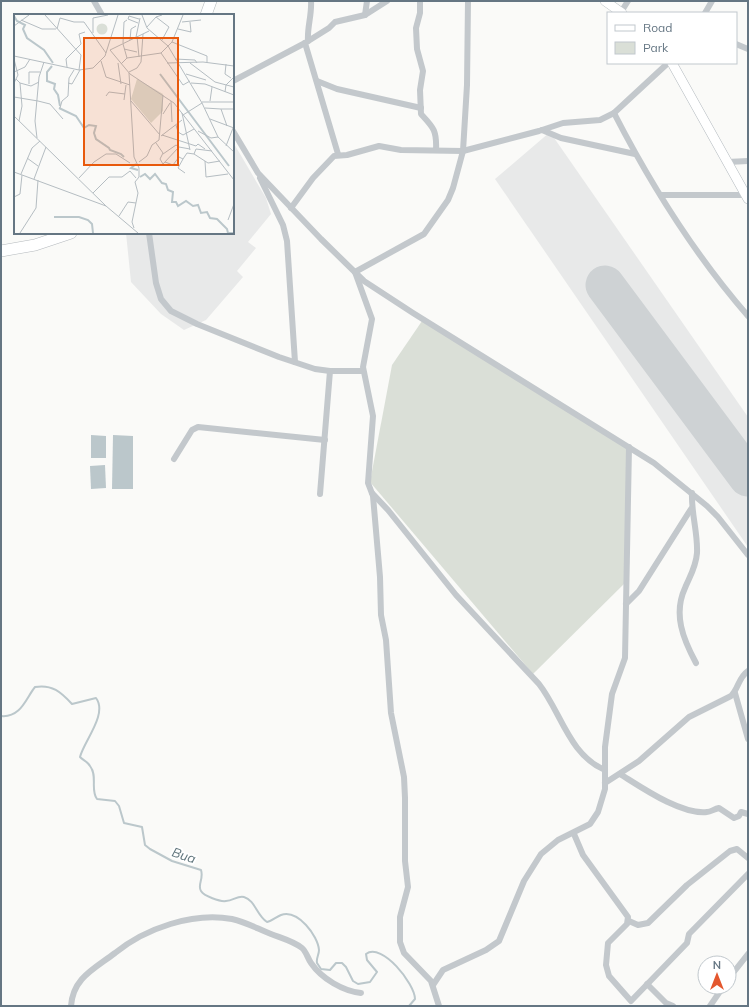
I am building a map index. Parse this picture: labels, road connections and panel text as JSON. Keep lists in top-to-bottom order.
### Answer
{
  "water": ["Bua"],
  "legend": ["Road", "Park"],
  "north": "top"
}
